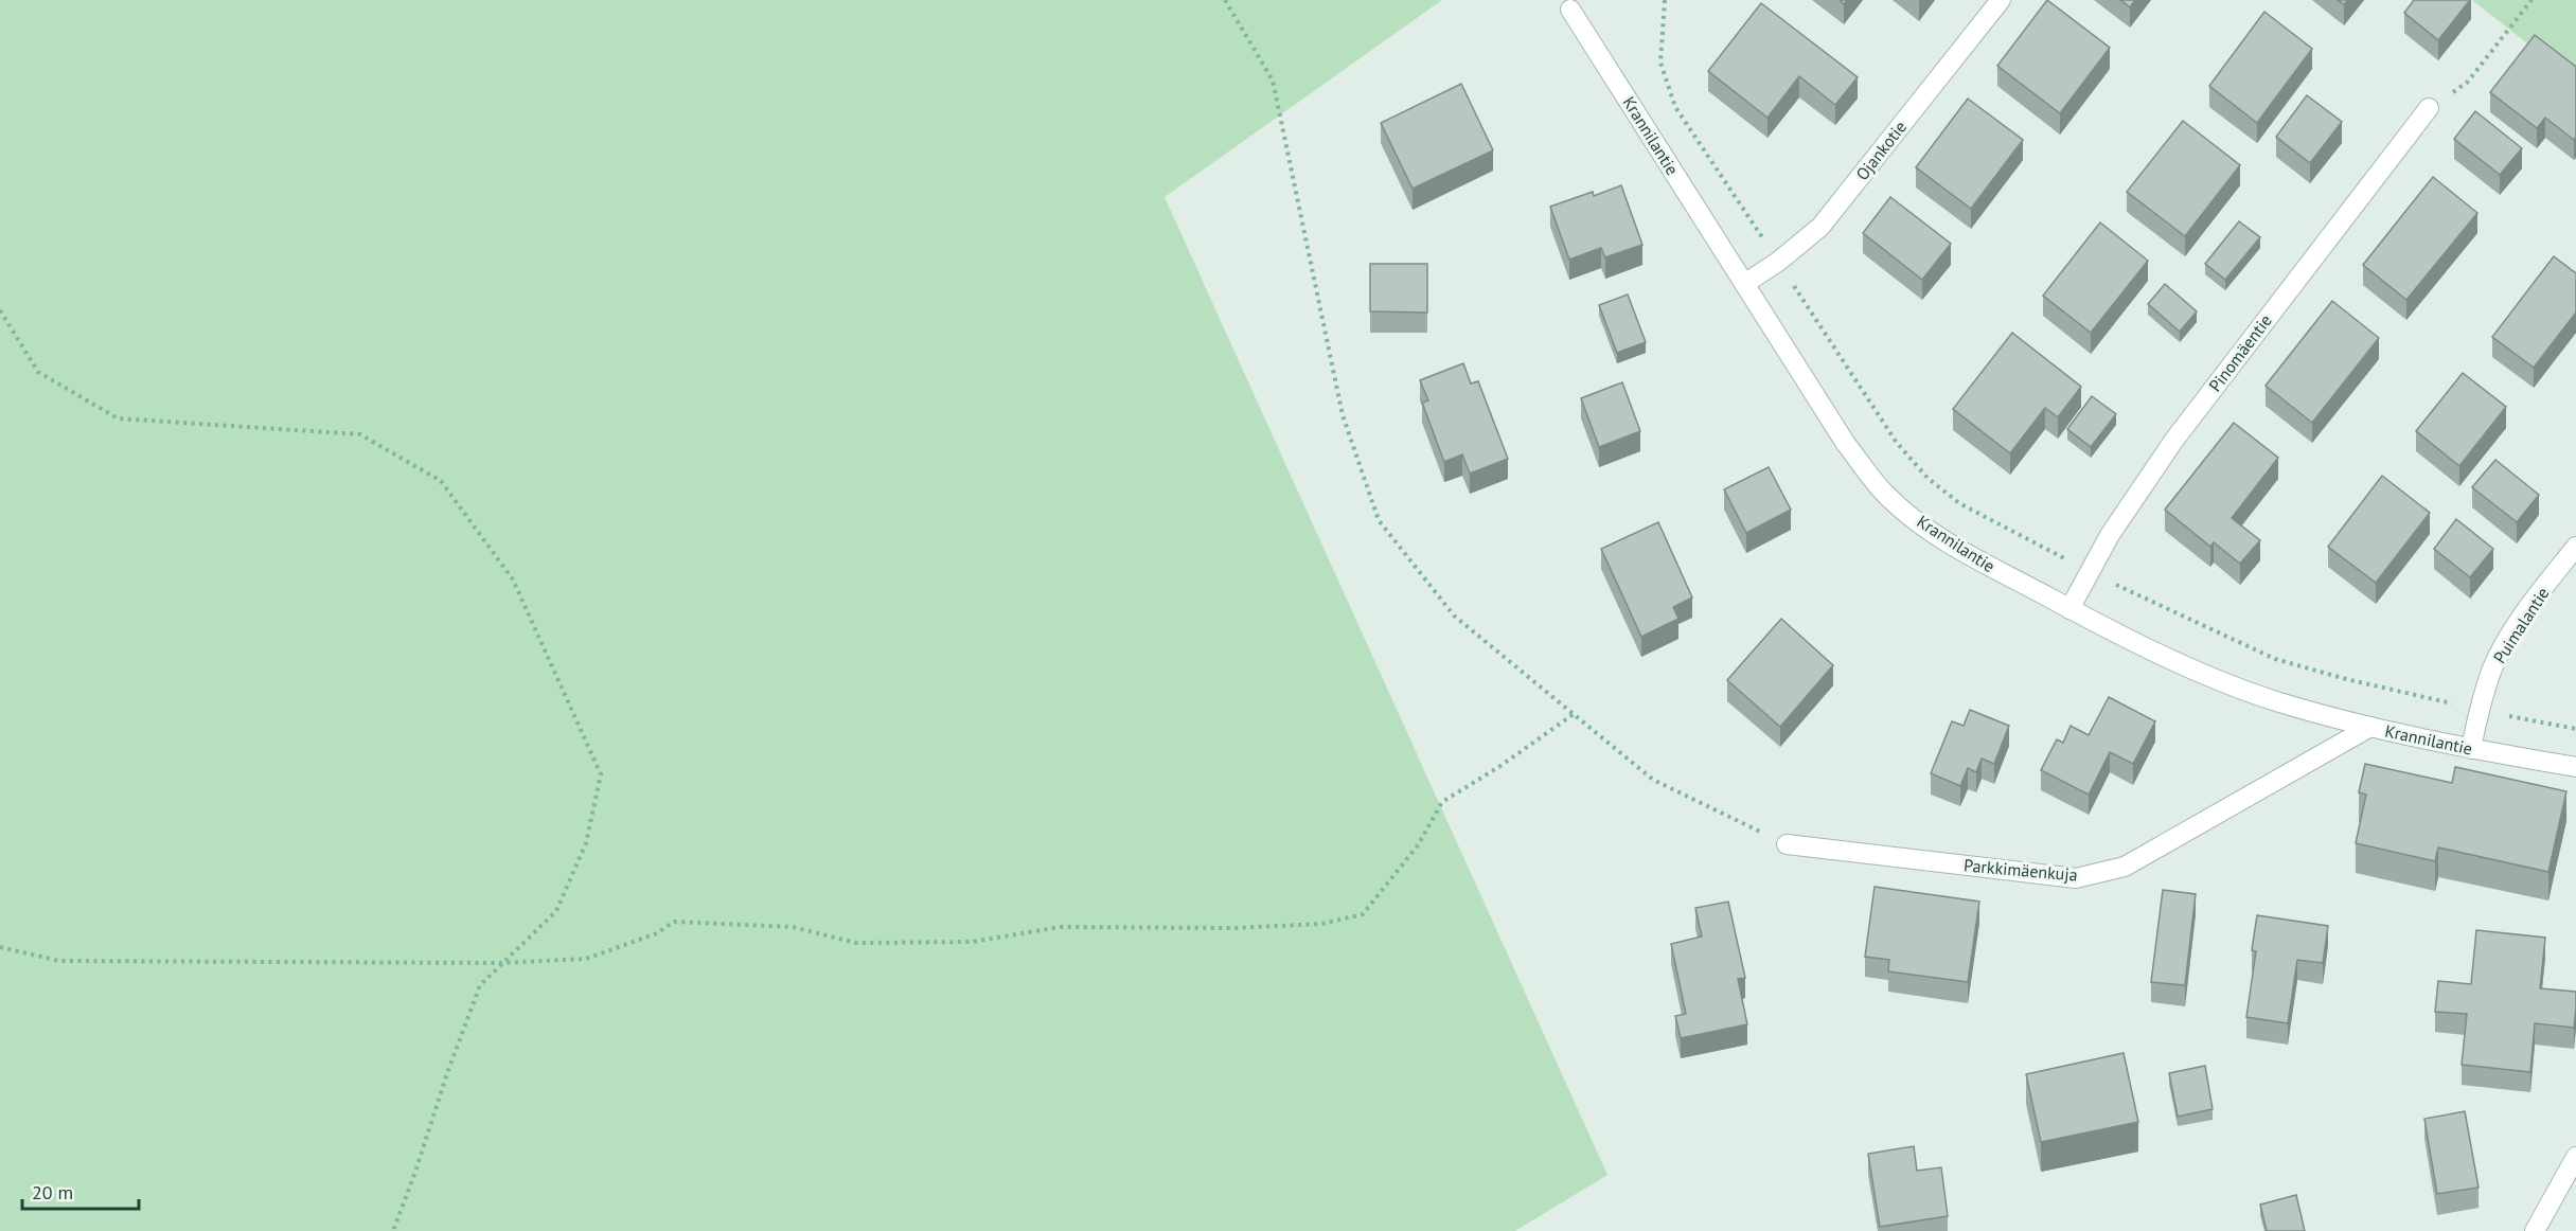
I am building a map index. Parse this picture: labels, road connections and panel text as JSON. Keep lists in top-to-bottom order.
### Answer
{
  "streets": {
    "street": [
      "Krannilantie",
      "Ojankotie",
      "Pinomäentie",
      "Puimalantie",
      "Parkkimäenkuja"
    ]
  },
  "crossings": [
    ["Krannilantie", "Ojankotie"],
    ["Krannilantie", "Pinomäentie"],
    ["Krannilantie", "Puimalantie"],
    ["Krannilantie", "Parkkimäenkuja"]
  ],
  "scale_bar": "20 m"
}
